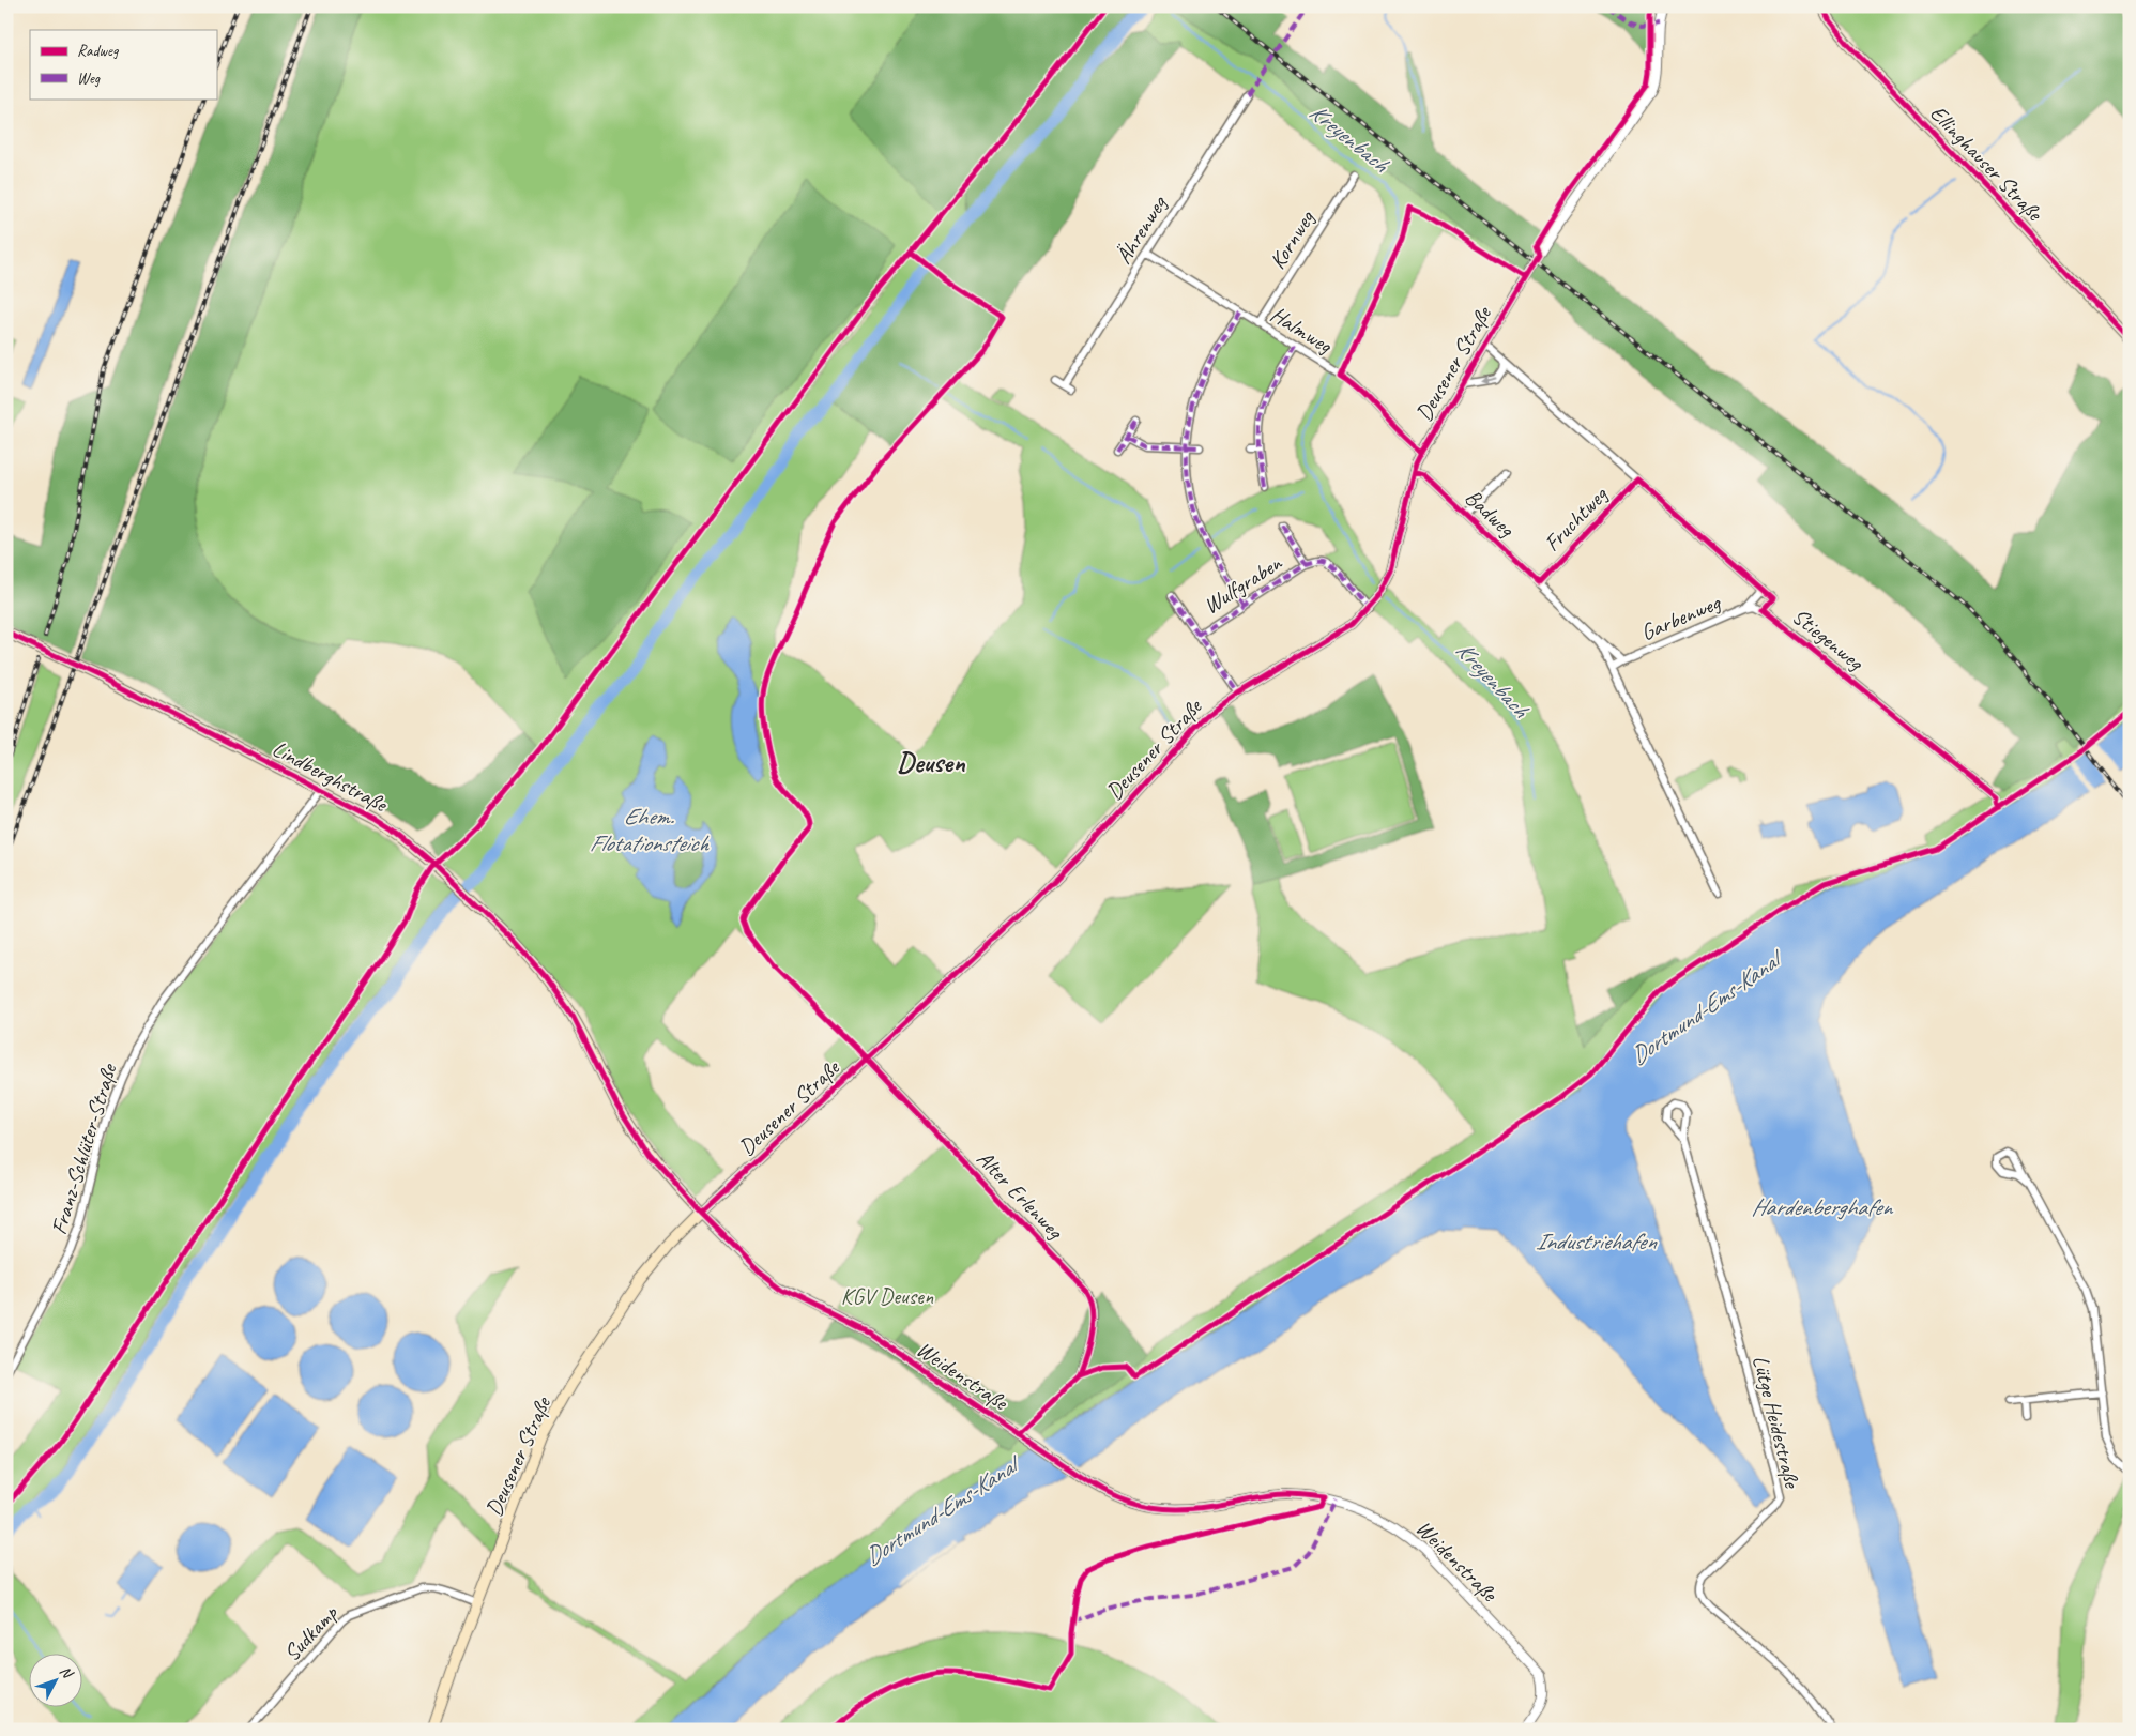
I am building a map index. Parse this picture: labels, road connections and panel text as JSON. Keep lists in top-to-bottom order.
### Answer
{
  "streets": {
    "main road": ["Ellinghauser Straße", "Deusener Straße", "Lindberghstraße"],
    "street": [
      "Ährenweg",
      "Kornweg",
      "Halmweg",
      "Badweg",
      "Fruchtweg",
      "Wulfgraben",
      "Garbenweg",
      "Stiegenweg",
      "Franz-Schlüter-Straße",
      "Alter Erlenweg",
      "Weidenstraße",
      "Lütge Heidestraße",
      "Sudkamp"
    ]
  },
  "crossings": [
    ["Ährenweg", "Halmweg"],
    ["Kornweg", "Halmweg"],
    ["Halmweg", "Deusener Straße"],
    ["Deusener Straße", "Badweg"],
    ["Deusener Straße", "Wulfgraben"],
    ["Deusener Straße", "Lindberghstraße"],
    ["Deusener Straße", "Alter Erlenweg"],
    ["Deusener Straße", "Weidenstraße"],
    ["Deusener Straße", "Sudkamp"],
    ["Badweg", "Fruchtweg"],
    ["Badweg", "Garbenweg"],
    ["Garbenweg", "Stiegenweg"],
    ["Lindberghstraße", "Franz-Schlüter-Straße"],
    ["Lindberghstraße", "Weidenstraße"]
  ],
  "districts": ["Deusen"],
  "water": [
    "Kreyenbach",
    "Ehem. Flotationsteich",
    "Dortmund-Ems-Kanal",
    "Hardenberghafen",
    "Industriehafen"
  ],
  "parks": ["KGV Deusen"],
  "legend": ["Radweg", "Weg"],
  "north": "top right"
}
